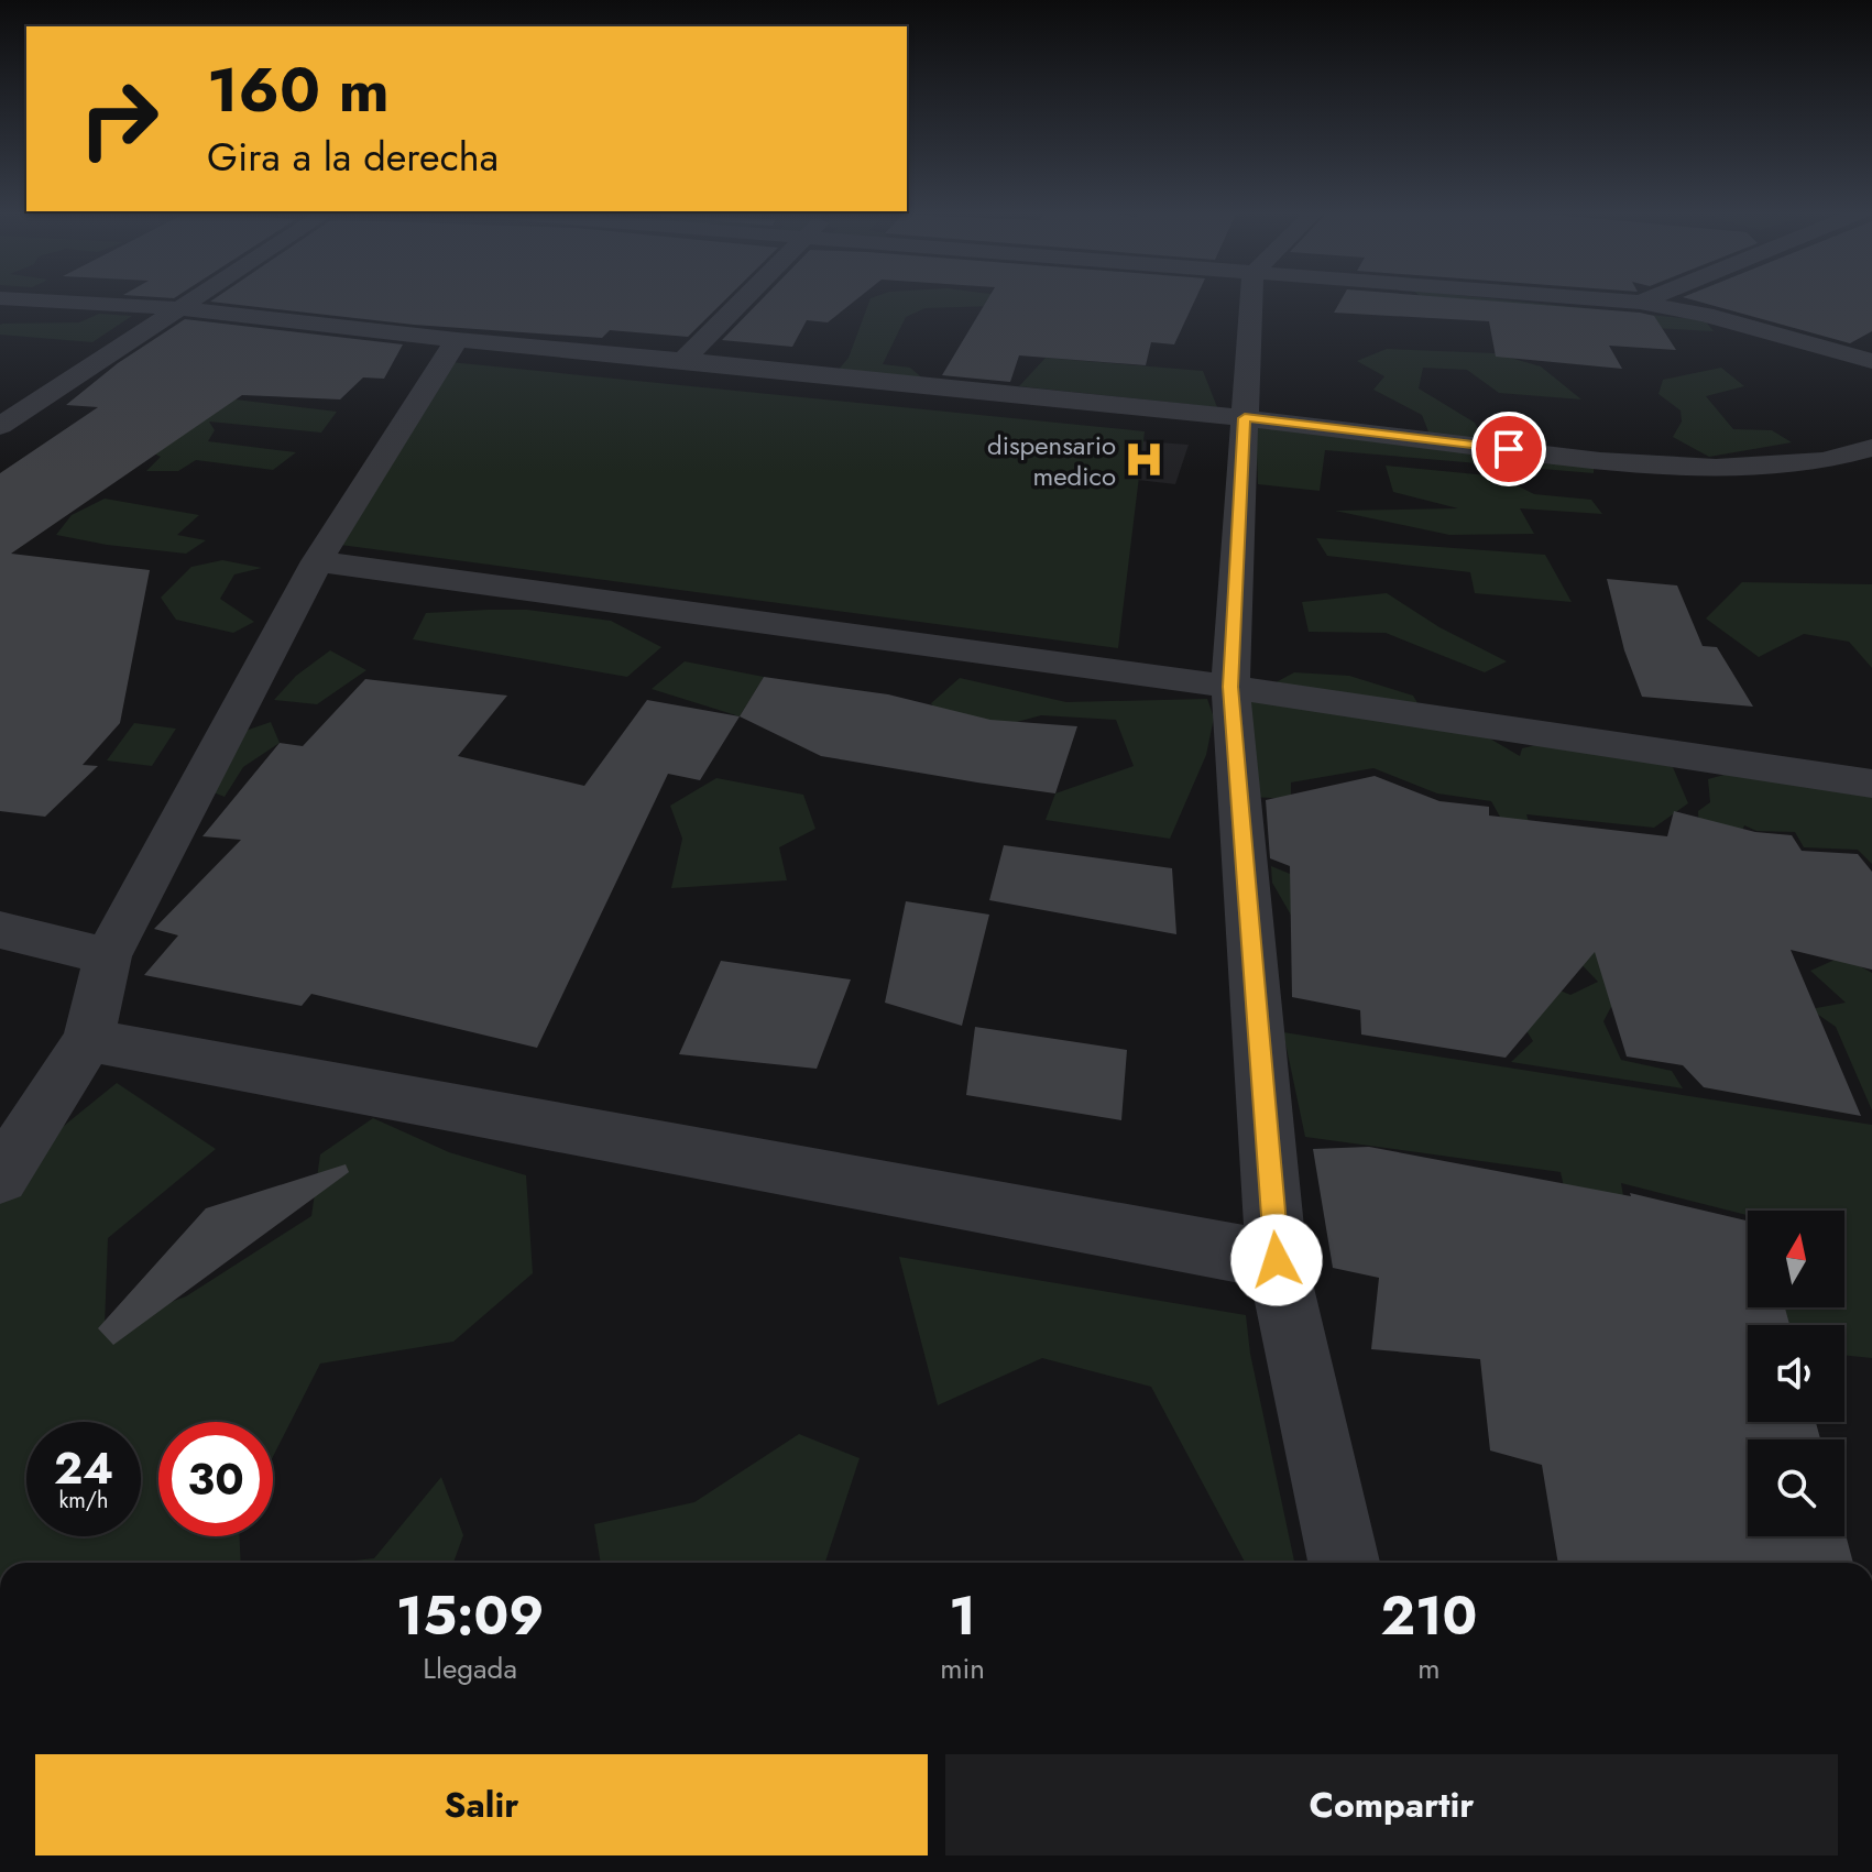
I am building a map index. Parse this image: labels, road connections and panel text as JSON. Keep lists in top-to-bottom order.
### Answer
{
  "places": {
    "hospital": ["dispensario medico"]
  },
  "north": "top",
  "page": {
    "turn": ["160 m", "Gira a la derecha"],
    "speed": "24 km/h",
    "limit": "30",
    "eta": [
      "15:09",
      "Llegada",
      "1",
      "min",
      "210",
      "m"
    ],
    "buttons": ["Salir", "Compartir"]
  }
}
